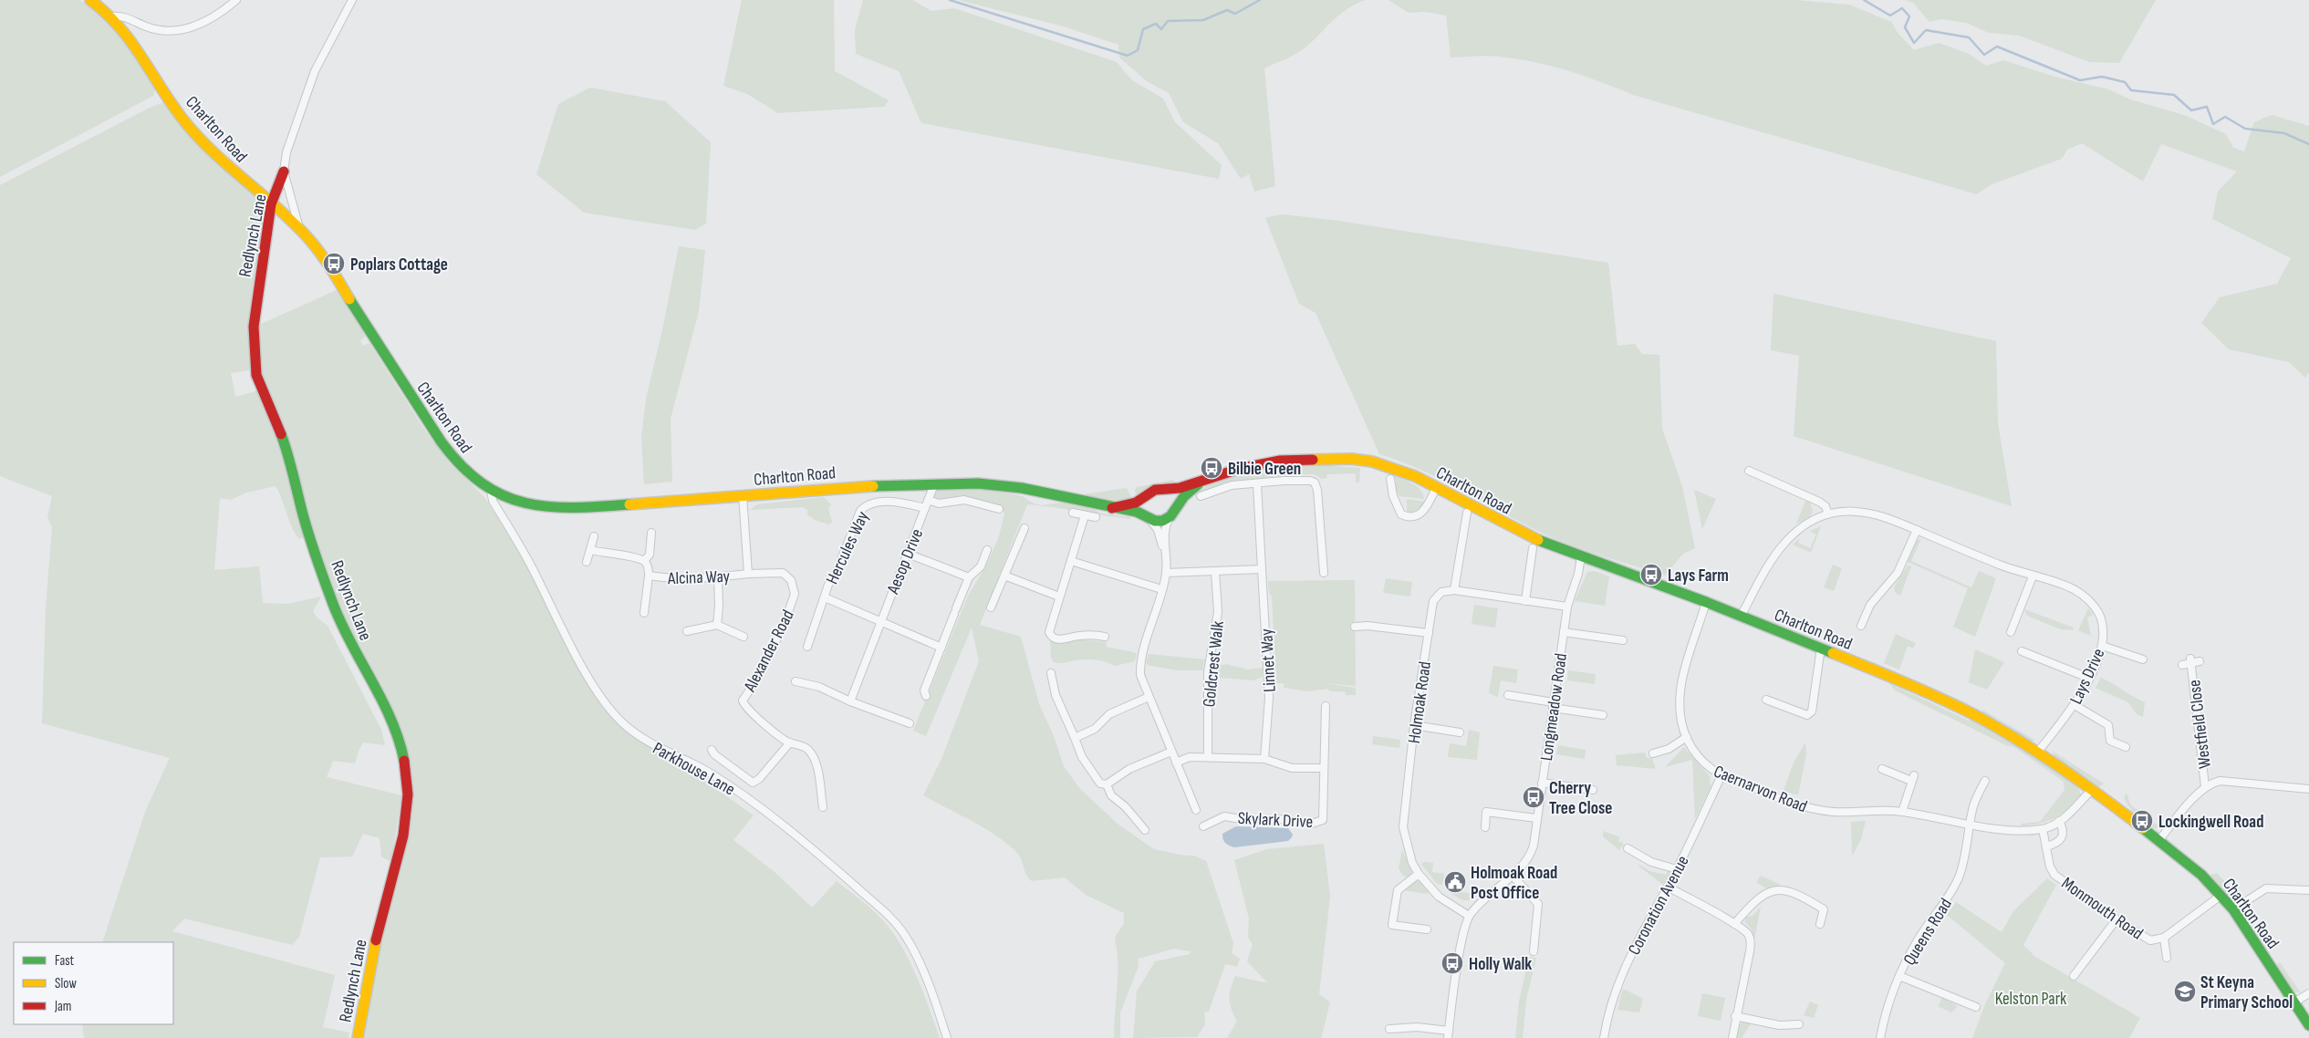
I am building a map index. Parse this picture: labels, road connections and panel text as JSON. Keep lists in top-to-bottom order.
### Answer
{
  "streets": {
    "street": [
      "Charlton Road",
      "Redlynch Lane",
      "Hercules Way",
      "Aesop Drive",
      "Alcina Way",
      "Alexander Road",
      "Linnet Way",
      "Goldcrest Walk",
      "Lays Drive",
      "Holmoak Road",
      "Longmeadow Road",
      "Westfield Close",
      "Parkhouse Lane",
      "Caernarvon Road",
      "Skylark Drive",
      "Coronation Avenue",
      "Monmouth Road",
      "Queens Road"
    ]
  },
  "crossings": [
    ["Charlton Road", "Redlynch Lane"],
    ["Charlton Road", "Aesop Drive"],
    ["Charlton Road", "Lays Drive"],
    ["Charlton Road", "Longmeadow Road"],
    ["Charlton Road", "Parkhouse Lane"],
    ["Charlton Road", "Caernarvon Road"],
    ["Charlton Road", "Monmouth Road"],
    ["Hercules Way", "Aesop Drive"],
    ["Alcina Way", "Alexander Road"],
    ["Holmoak Road", "Longmeadow Road"],
    ["Caernarvon Road", "Coronation Avenue"],
    ["Caernarvon Road", "Monmouth Road"],
    ["Caernarvon Road", "Queens Road"]
  ],
  "parks": ["Kelston Park"],
  "places": {
    "bus stop": [
      "Poplars Cottage",
      "Bilbie Green",
      "Lays Farm",
      "Cherry Tree Close",
      "Lockingwell Road",
      "Holly Walk"
    ],
    "public building": ["Holmoak Road Post Office"],
    "school or university": ["St Keyna Primary School"]
  },
  "legend": ["Fast", "Slow", "Jam"]
}
